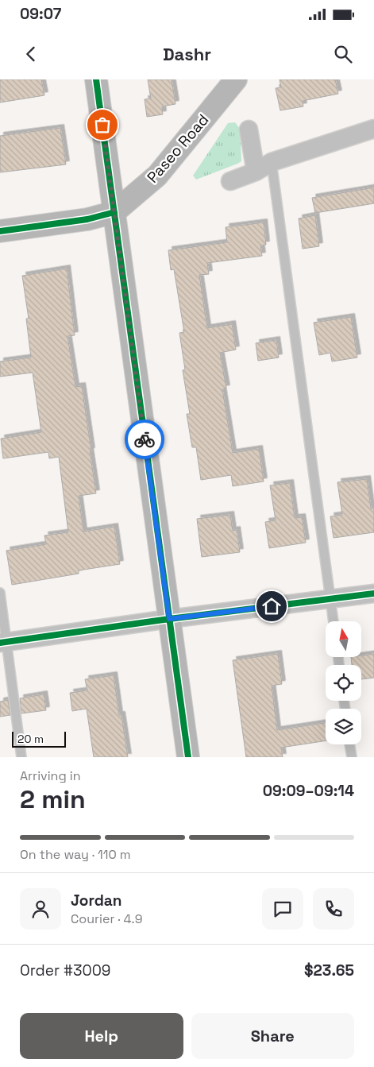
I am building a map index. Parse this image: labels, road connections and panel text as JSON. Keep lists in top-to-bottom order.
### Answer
{
  "streets": {
    "street": ["Paseo Road"]
  },
  "scale_bar": "20 m",
  "north": "top",
  "page": {
    "status": "09:07",
    "header": "Dashr",
    "scale": "20 m",
    "heading": ["2 min", "Arriving in", "09:09–09:14"],
    "panel": [
      "Jordan",
      "Courier · 4.9",
      "Order #3009",
      "$23.65"
    ],
    "bar": "On the way · 110 m",
    "buttons": ["Help", "Share"]
  }
}
